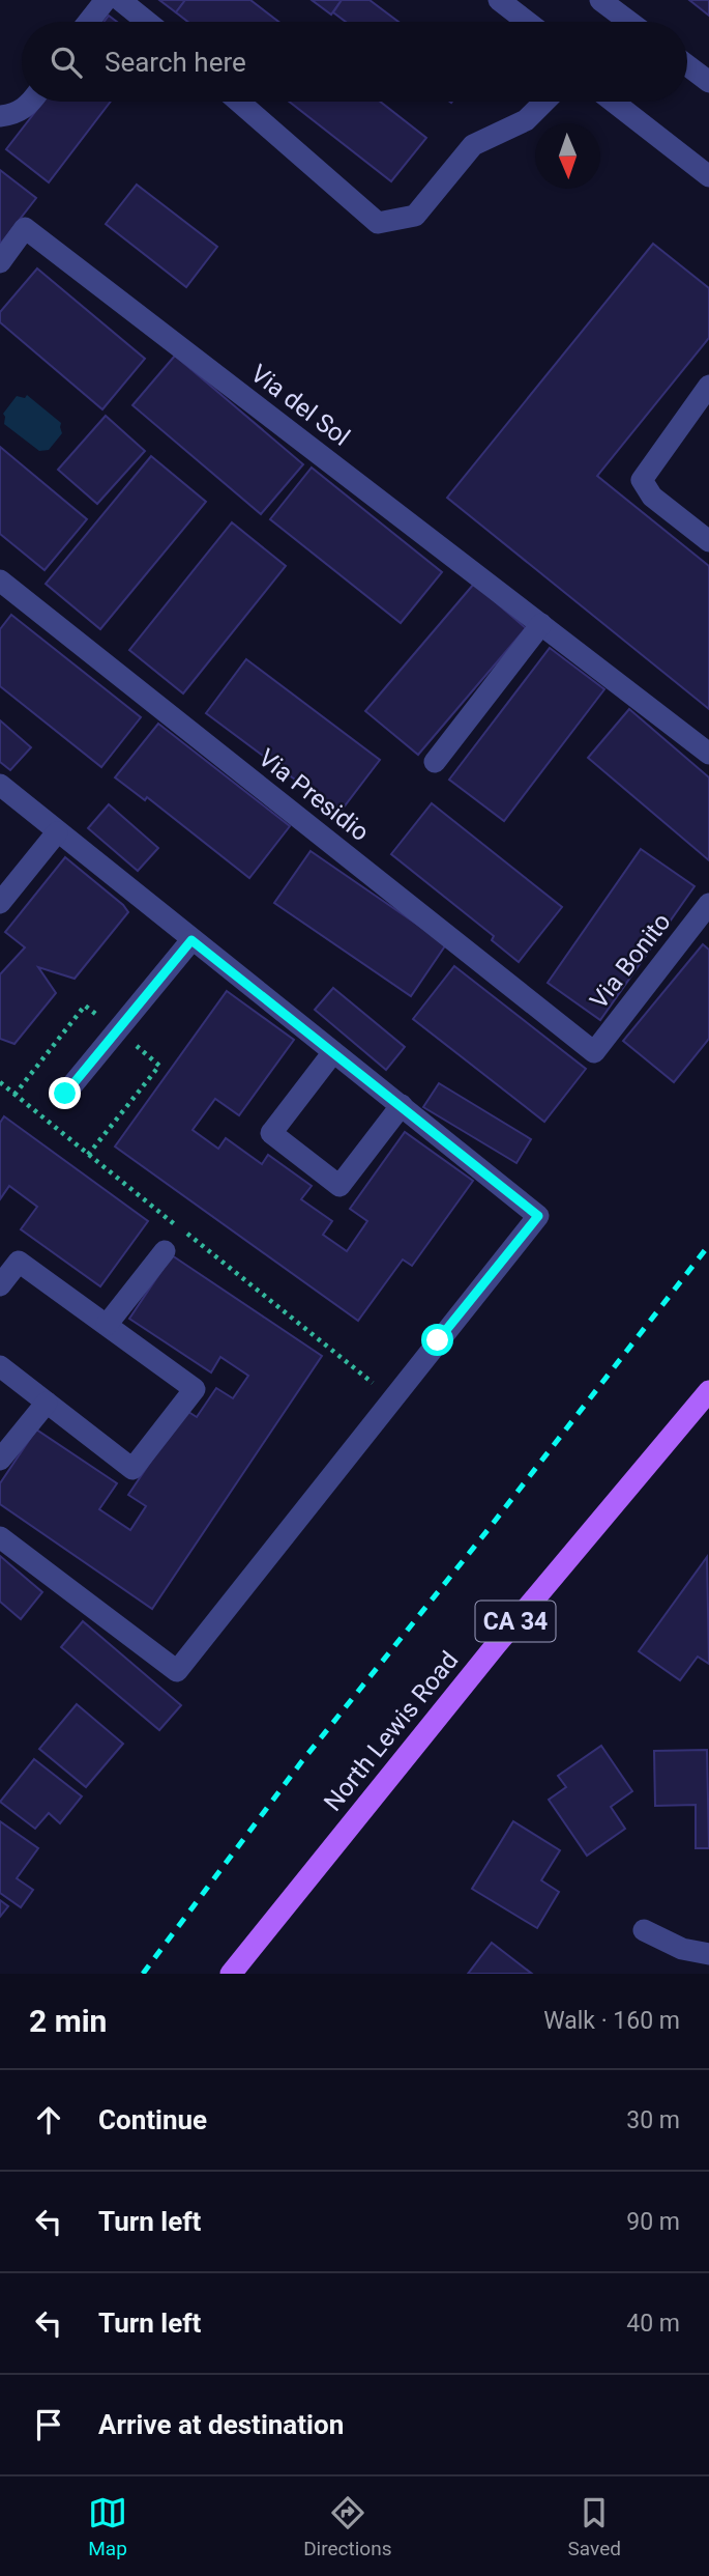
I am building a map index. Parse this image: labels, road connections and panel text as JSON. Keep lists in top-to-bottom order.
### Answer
{
  "streets": {
    "main road": ["CA 34", "North Lewis Road"],
    "street": ["Via del Sol", "Via Presidio", "Via Bonito"]
  },
  "crossings": [
    ["Via Presidio", "Via Bonito"]
  ],
  "north": "bottom",
  "page": {
    "search": "Search here",
    "heading": ["2 min", "Walk · 160 m"],
    "list": [
      ["Continue", "30 m"],
      ["Turn left", "90 m"],
      ["Turn left", "40 m"],
      "Arrive at destination"
    ],
    "nav": ["Map", "Directions", "Saved"]
  }
}
